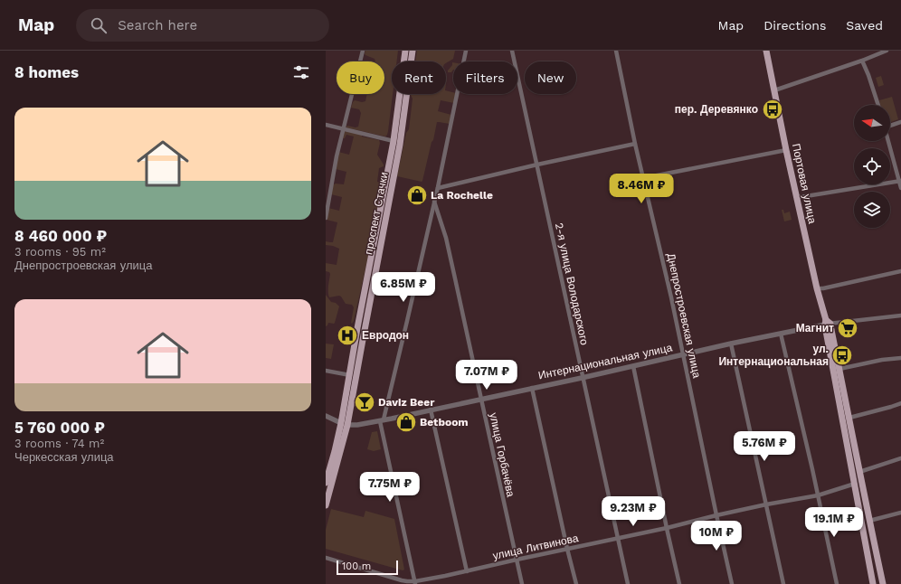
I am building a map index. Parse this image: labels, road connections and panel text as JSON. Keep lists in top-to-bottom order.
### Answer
{
  "streets": {
    "main road": ["Портовая улица", "проспект Стачки"],
    "street": [
      "2-я улица Володарского",
      "Днепростроевская улица",
      "Интернациональная улица",
      "улица Горбачёва",
      "улица Литвинова"
    ]
  },
  "crossings": [
    ["Портовая улица", "Интернациональная улица"],
    ["Портовая улица", "улица Литвинова"],
    ["проспект Стачки", "Интернациональная улица"],
    ["2-я улица Володарского", "Интернациональная улица"],
    ["2-я улица Володарского", "улица Литвинова"],
    ["Днепростроевская улица", "Интернациональная улица"],
    ["Днепростроевская улица", "улица Литвинова"],
    ["Интернациональная улица", "улица Горбачёва"],
    ["улица Горбачёва", "улица Литвинова"]
  ],
  "places": {
    "bus stop": ["пер. Деревянко", "ул. Интернациональная"],
    "shop": ["La Rochelle", "Betboom"],
    "supermarket": ["Магнит"],
    "hospital": ["Евродон"],
    "bar": ["Daviz Beer"]
  },
  "scale_bar": "100 m",
  "north": "left",
  "page": {
    "header": "Map",
    "search": "Search here",
    "nav": ["Map", "Directions", "Saved"],
    "heading": "8 homes",
    "chip": [
      "Buy",
      "Rent",
      "Filters",
      "New"
    ],
    "list": [
      {
        "name": "8 460 000 ₽",
        "note": "3 rooms · 95 m² · Днепростроевская улица"
      },
      {
        "name": "5 760 000 ₽",
        "note": "3 rooms · 74 m² · Черкесская улица"
      }
    ],
    "price": [
      "8.46M ₽",
      "6.85M ₽",
      "7.07M ₽",
      "5.76M ₽",
      "7.75M ₽",
      "9.23M ₽",
      "19.1M ₽",
      "10M ₽"
    ],
    "scale": "100 m"
  }
}
